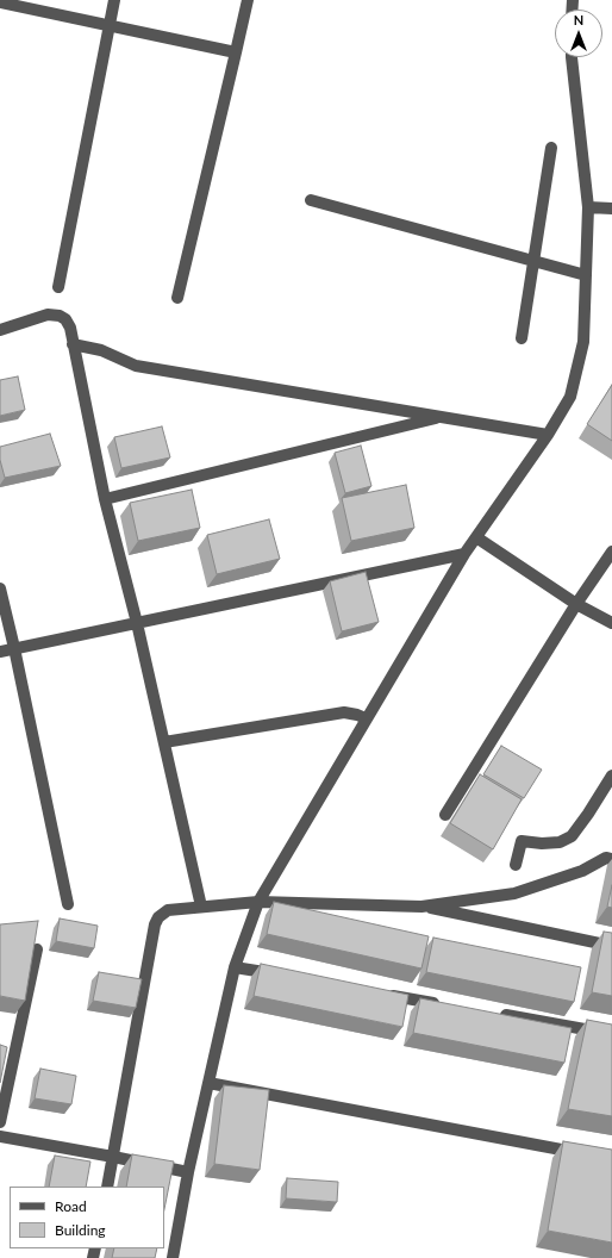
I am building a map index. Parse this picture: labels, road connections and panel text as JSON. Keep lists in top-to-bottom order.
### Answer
{
  "legend": ["Road", "Building"],
  "north": "top"
}
